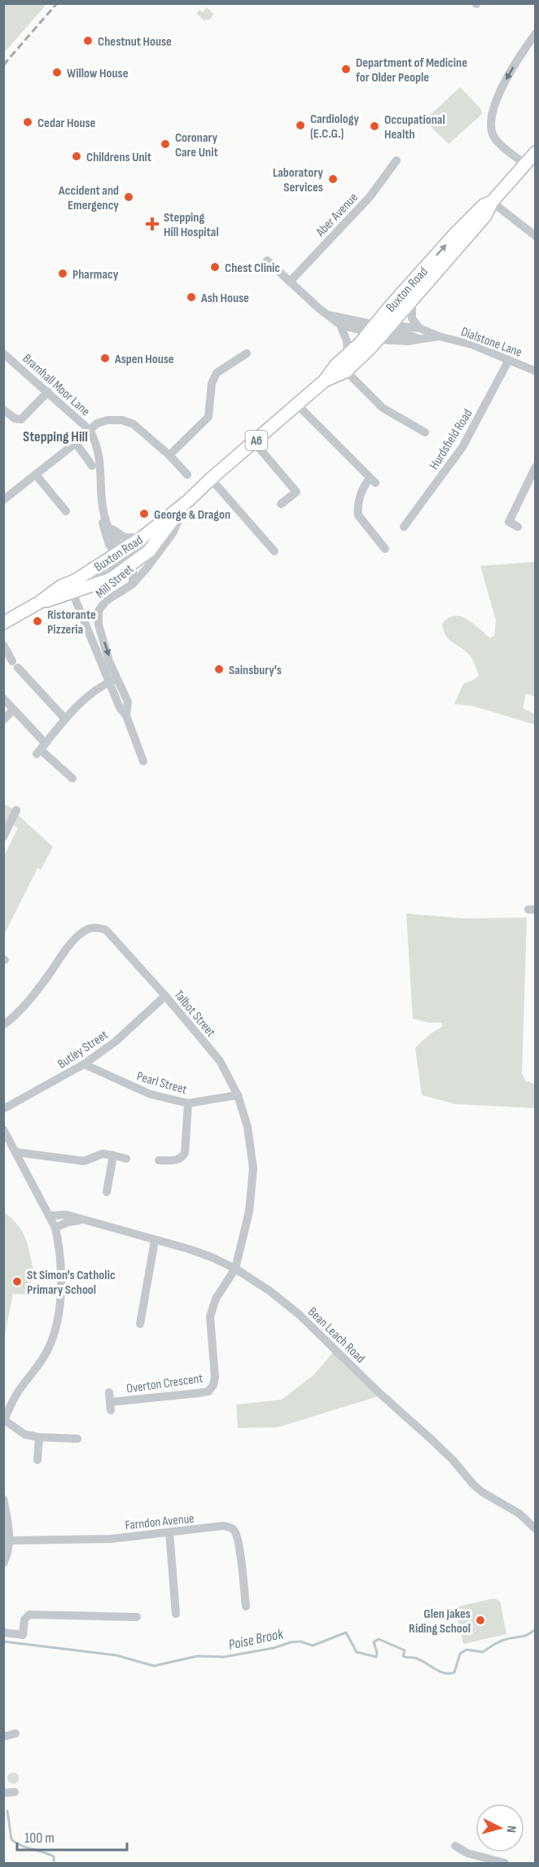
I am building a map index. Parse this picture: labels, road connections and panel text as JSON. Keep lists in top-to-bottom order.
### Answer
{
  "streets": {
    "highway": ["Buxton Road", "A6"],
    "street": [
      "Aber Avenue",
      "Dialstone Lane",
      "Bramhall Moor Lane",
      "Hurdsfield Road",
      "Mill Street",
      "Talbot Street",
      "Butley Street",
      "Pearl Street",
      "Bean Leach Road",
      "Overton Crescent",
      "Farndon Avenue"
    ]
  },
  "crossings": [
    ["Buxton Road", "Dialstone Lane"],
    ["Buxton Road", "A6"],
    ["Buxton Road", "Mill Street"],
    ["Dialstone Lane", "Hurdsfield Road"],
    ["A6", "Mill Street"],
    ["Talbot Street", "Butley Street"],
    ["Talbot Street", "Pearl Street"],
    ["Talbot Street", "Bean Leach Road"],
    ["Talbot Street", "Overton Crescent"],
    ["Butley Street", "Pearl Street"],
    ["Bean Leach Road", "Overton Crescent"]
  ],
  "districts": ["Stepping Hill"],
  "water": ["Poise Brook"],
  "places": {
    "other": [
      "Chestnut House",
      "Department of Medicine for Older People",
      "Willow House",
      "Cedar House",
      "Cardiology (E.C.G.)",
      "Occupational Health",
      "Coronary Care Unit",
      "Childrens Unit",
      "Laboratory Services",
      "Accident and Emergency",
      "Chest Clinic",
      "Pharmacy",
      "Ash House",
      "Aspen House",
      "George & Dragon",
      "Ristorante Pizzeria",
      "Sainsbury's",
      "St Simon's Catholic Primary School",
      "Glen Jakes Riding School"
    ],
    "health": ["Stepping Hill Hospital"]
  },
  "scale_bar": "100 m",
  "north": "right"
}
